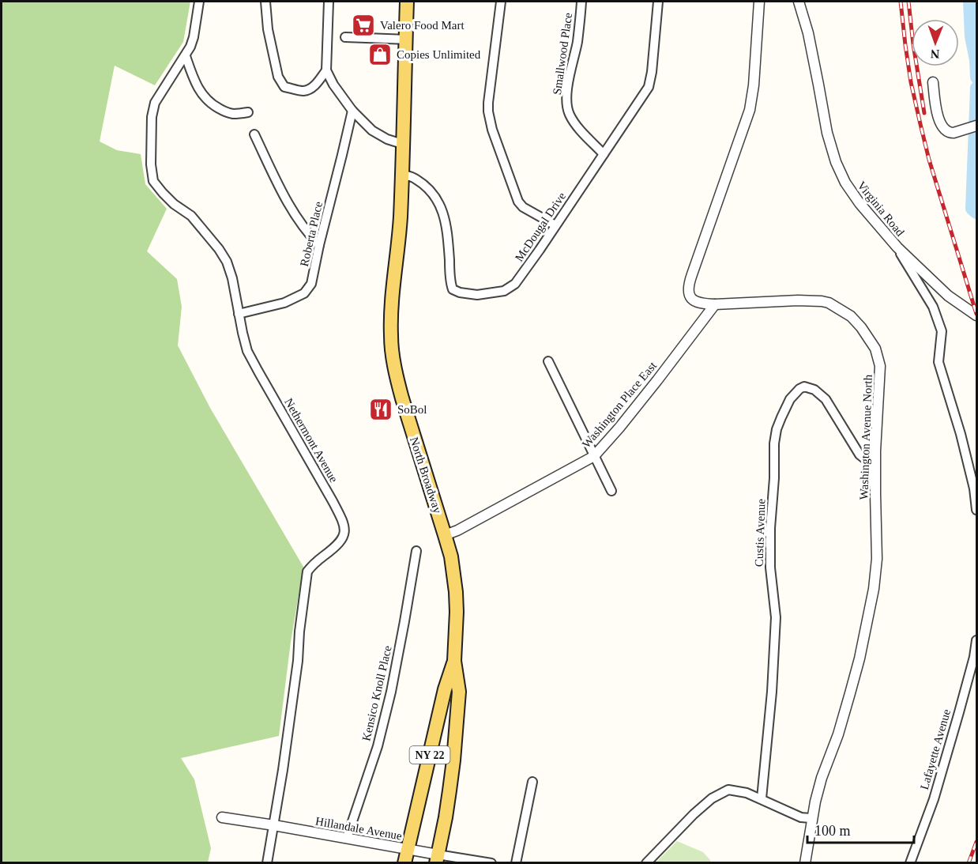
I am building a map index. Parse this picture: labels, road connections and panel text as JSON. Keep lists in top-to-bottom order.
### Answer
{
  "streets": {
    "main road": ["North Broadway", "NY 22"],
    "street": [
      "Smallwood Place",
      "Virginia Road",
      "McDougal Drive",
      "Roberta Place",
      "Washington Place East",
      "Washington Avenue North",
      "Nethermont Avenue",
      "Custis Avenue",
      "Kensico Knoll Place",
      "Lafayette Avenue",
      "Hillandale Avenue"
    ]
  },
  "crossings": [
    ["Smallwood Place", "McDougal Drive"],
    ["McDougal Drive", "North Broadway"],
    ["Roberta Place", "Nethermont Avenue"],
    ["Washington Place East", "Washington Avenue North"],
    ["Washington Place East", "North Broadway"],
    ["Washington Avenue North", "Custis Avenue"],
    ["Nethermont Avenue", "Hillandale Avenue"],
    ["North Broadway", "NY 22"],
    ["North Broadway", "Hillandale Avenue"],
    ["Kensico Knoll Place", "Hillandale Avenue"],
    ["NY 22", "Hillandale Avenue"]
  ],
  "places": {
    "supermarket": ["Valero Food Mart"],
    "shop": ["Copies Unlimited"],
    "restaurant": ["SoBol"]
  },
  "scale_bar": "100 m",
  "north": "bottom"
}
